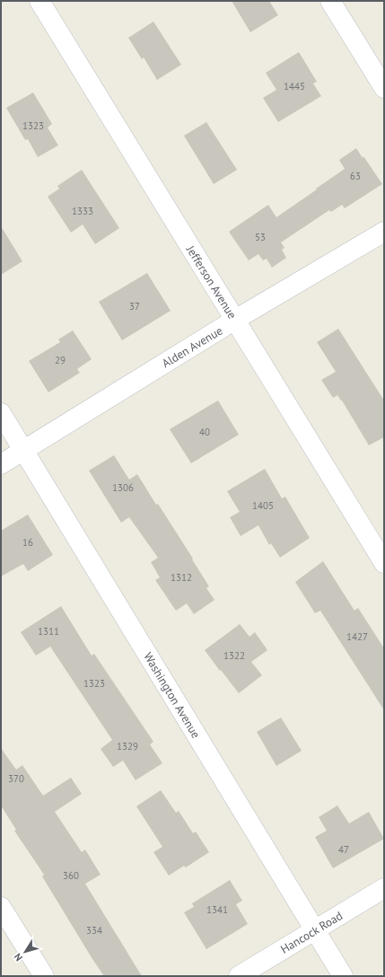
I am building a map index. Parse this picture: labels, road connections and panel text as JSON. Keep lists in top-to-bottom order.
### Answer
{
  "streets": {
    "street": [
      "Jefferson Avenue",
      "Alden Avenue",
      "Washington Avenue",
      "Hancock Road"
    ]
  },
  "crossings": [
    ["Jefferson Avenue", "Alden Avenue"],
    ["Alden Avenue", "Washington Avenue"],
    ["Washington Avenue", "Hancock Road"]
  ],
  "house_numbers": [
    "1445",
    "1323",
    "63",
    "1333",
    "53",
    "37",
    "29",
    "40",
    "1306",
    "1405",
    "16",
    "1312",
    "1311",
    "1427",
    "1322",
    "1323",
    "1329",
    "370",
    "47",
    "360",
    "1341",
    "334"
  ],
  "north": "bottom left"
}
